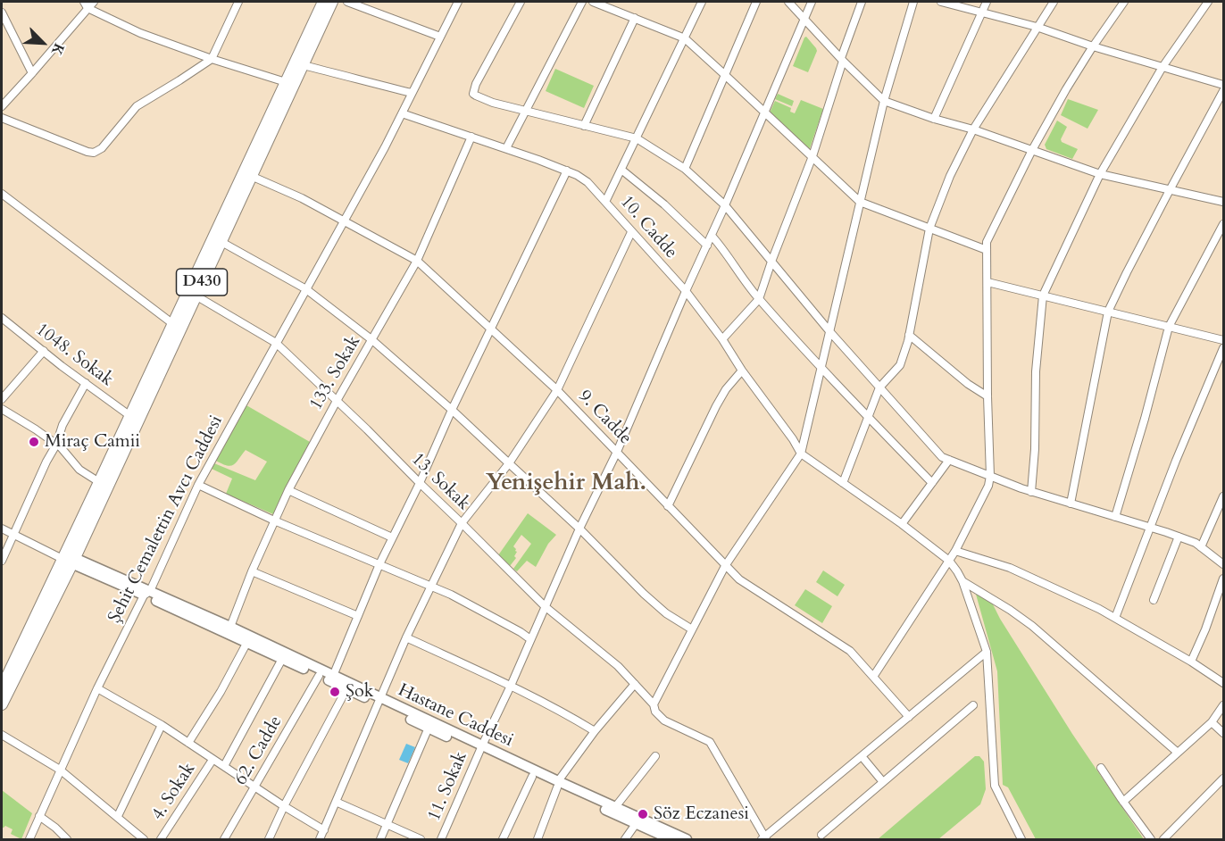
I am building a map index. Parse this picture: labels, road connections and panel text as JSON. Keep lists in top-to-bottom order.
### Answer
{
  "streets": {
    "highway": ["D430"],
    "main road": ["Hastane Caddesi"],
    "street": [
      "10. Cadde",
      "1048. Sokak",
      "133. Sokak",
      "9. Cadde",
      "13. Sokak",
      "Şehit Cemalettin Avcı Caddesi",
      "62. Cadde",
      "11. Sokak",
      "4. Sokak"
    ]
  },
  "crossings": [
    ["10. Cadde", "133. Sokak"],
    ["10. Cadde", "Şehit Cemalettin Avcı Caddesi"],
    ["10. Cadde", "11. Sokak"],
    ["D430", "1048. Sokak"],
    ["D430", "9. Cadde"],
    ["D430", "13. Sokak"],
    ["D430", "Hastane Caddesi"],
    ["133. Sokak", "9. Cadde"],
    ["133. Sokak", "13. Sokak"],
    ["133. Sokak", "Hastane Caddesi"],
    ["9. Cadde", "Şehit Cemalettin Avcı Caddesi"],
    ["9. Cadde", "11. Sokak"],
    ["13. Sokak", "Şehit Cemalettin Avcı Caddesi"],
    ["13. Sokak", "11. Sokak"],
    ["Şehit Cemalettin Avcı Caddesi", "Hastane Caddesi"],
    ["Hastane Caddesi", "62. Cadde"],
    ["Hastane Caddesi", "11. Sokak"]
  ],
  "districts": ["Yenişehir Mah."],
  "places": ["Miraç Camii", "Şok", "Söz Eczanesi"],
  "north": "bottom right"
}
